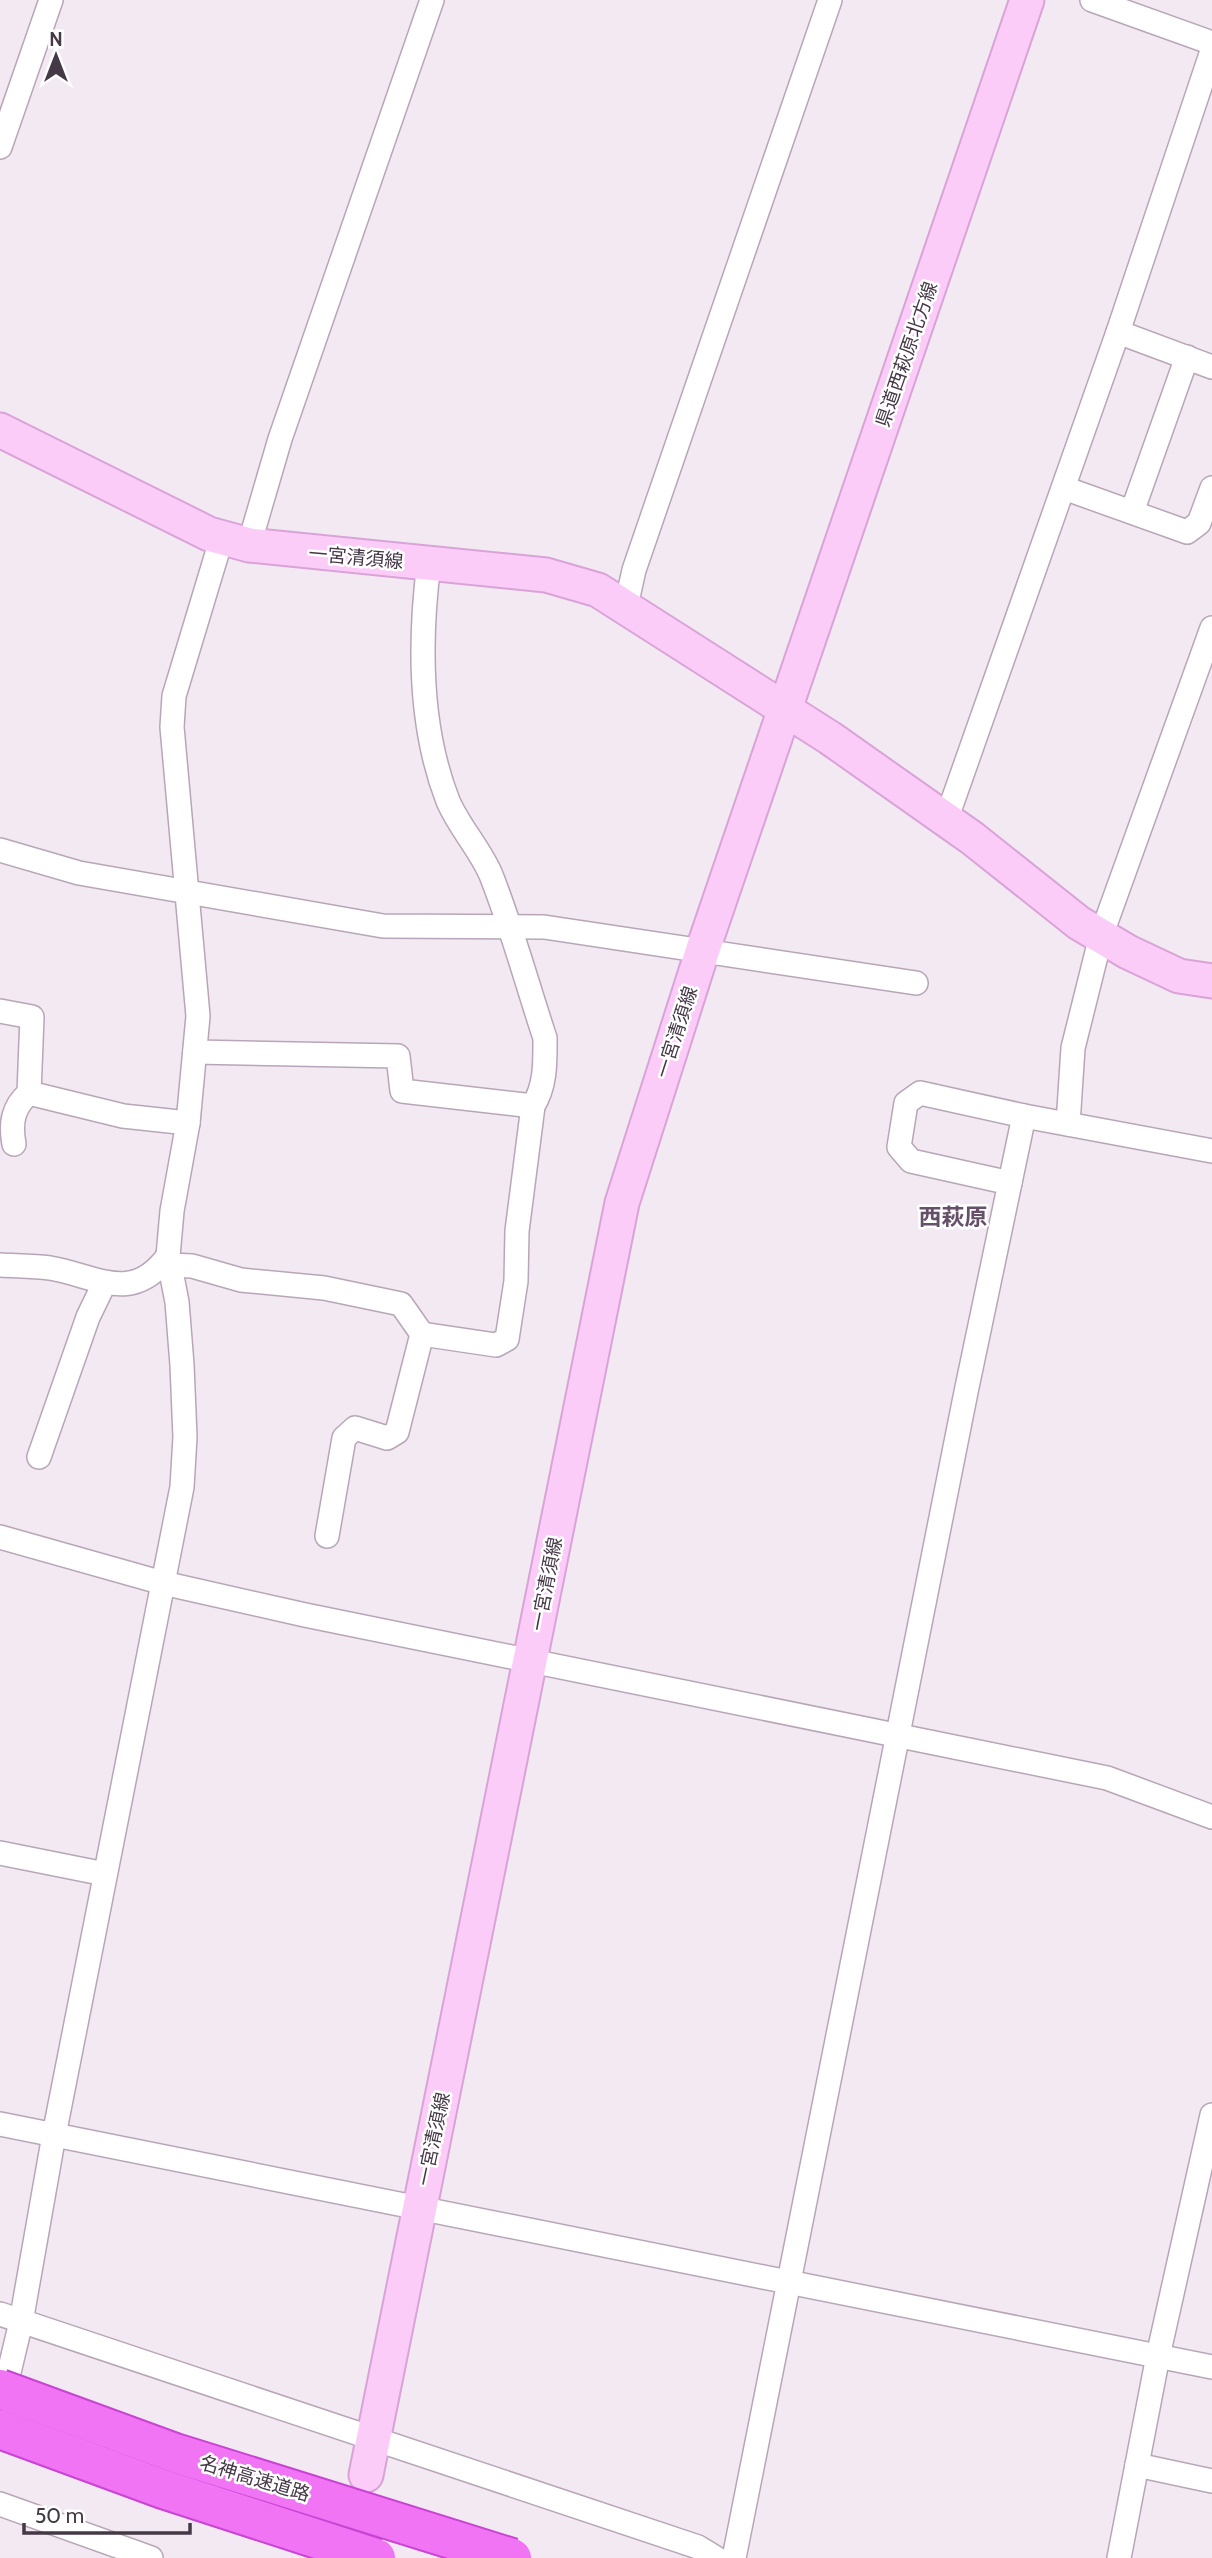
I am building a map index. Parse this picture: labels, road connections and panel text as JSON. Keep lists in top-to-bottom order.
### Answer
{
  "streets": {
    "highway": ["名神高速道路"],
    "main road": ["県道西萩原北方線", "一宮清須線"]
  },
  "crossings": [
    ["県道西萩原北方線", "一宮清須線"]
  ],
  "districts": ["西萩原"],
  "scale_bar": "50 m",
  "north": "top"
}
